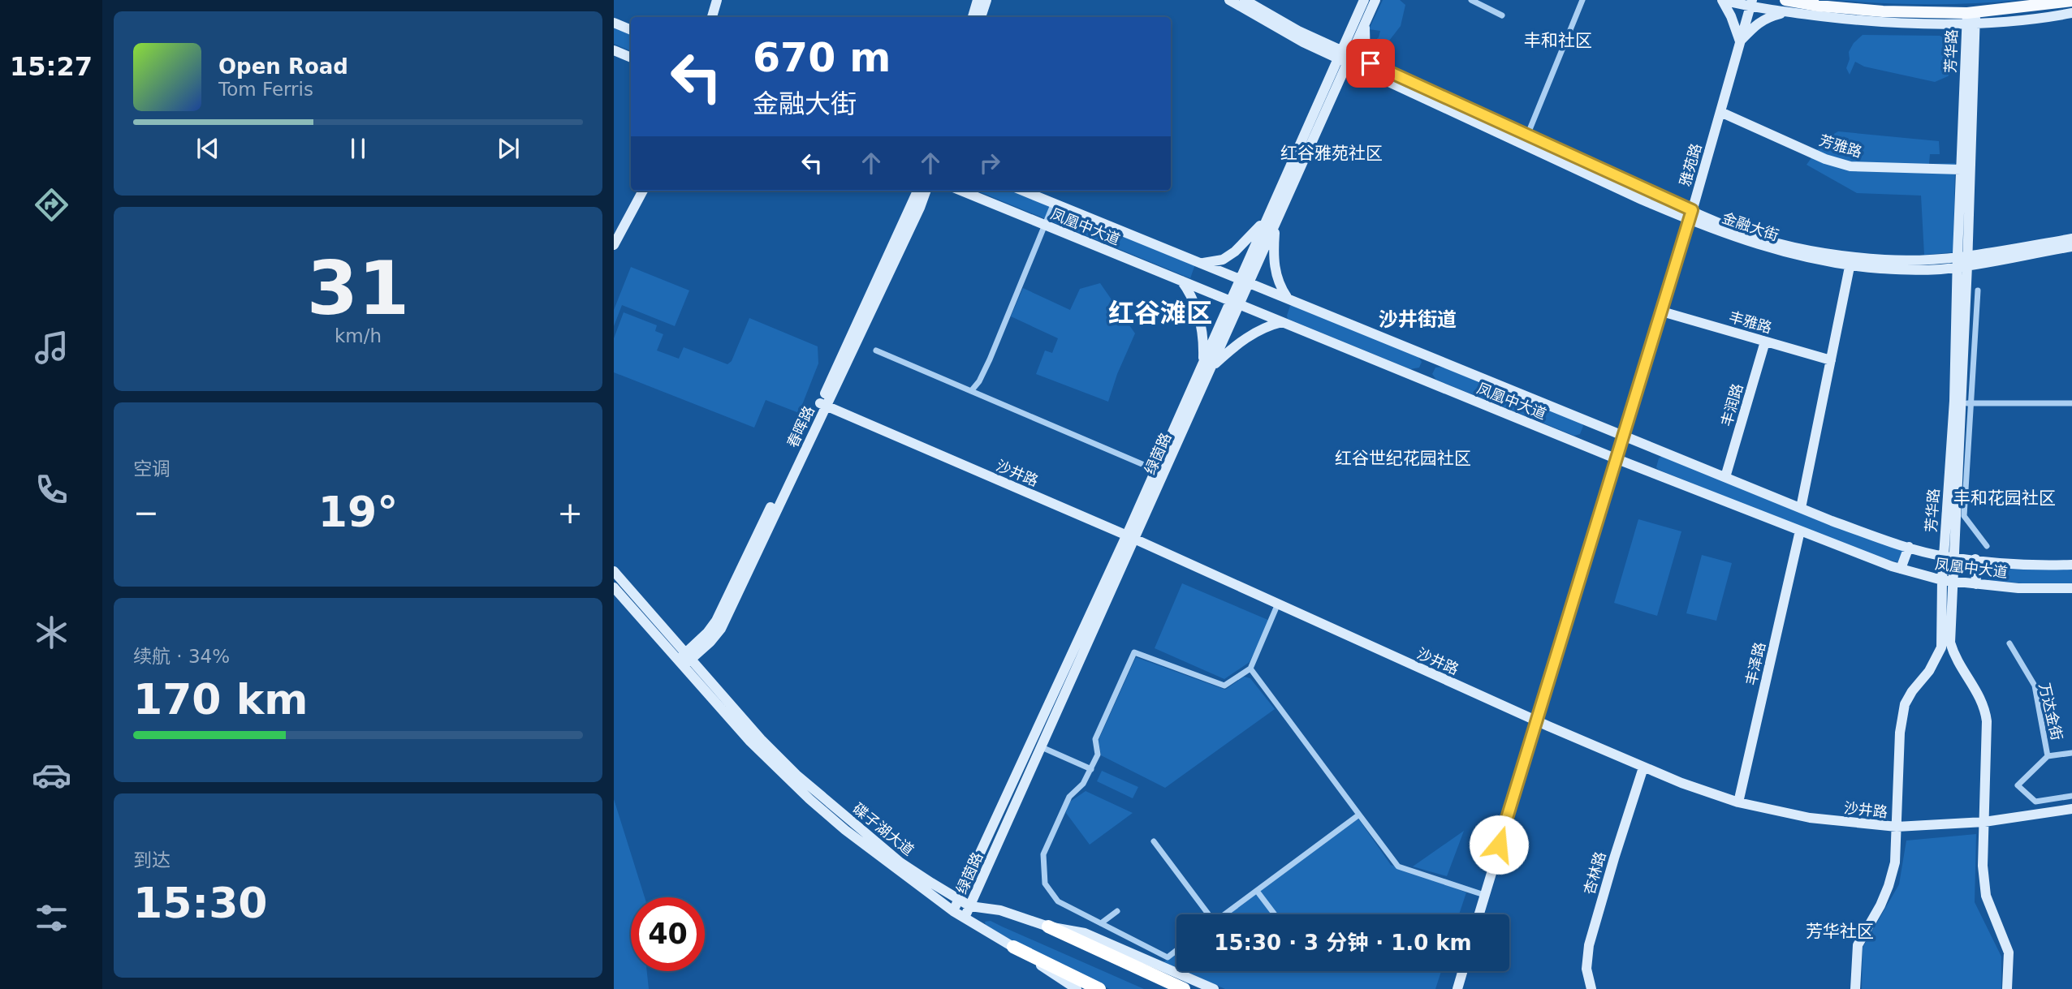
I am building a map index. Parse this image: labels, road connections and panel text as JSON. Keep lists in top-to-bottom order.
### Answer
{
  "streets": {
    "street": [
      "芳华路",
      "芳雅路",
      "雅苑路",
      "凤凰中大道",
      "金融大街",
      "丰雅路",
      "丰润路",
      "春晖路",
      "绿茵路",
      "沙井路",
      "丰泽路",
      "万达金街",
      "碟子湖大道",
      "杏林路"
    ]
  },
  "crossings": [
    ["芳华路", "芳雅路"],
    ["芳华路", "凤凰中大道"],
    ["芳华路", "金融大街"],
    ["芳华路", "沙井路"],
    ["芳雅路", "雅苑路"],
    ["雅苑路", "凤凰中大道"],
    ["雅苑路", "金融大街"],
    ["雅苑路", "丰雅路"],
    ["雅苑路", "沙井路"],
    ["凤凰中大道", "丰润路"],
    ["凤凰中大道", "绿茵路"],
    ["凤凰中大道", "丰泽路"],
    ["金融大街", "绿茵路"],
    ["丰雅路", "丰润路"],
    ["春晖路", "沙井路"],
    ["春晖路", "碟子湖大道"],
    ["绿茵路", "沙井路"],
    ["绿茵路", "碟子湖大道"],
    ["沙井路", "丰泽路"],
    ["沙井路", "杏林路"]
  ],
  "districts": [
    "丰和社区",
    "红谷雅苑社区",
    "红谷滩区",
    "沙井街道",
    "红谷世纪花园社区",
    "丰和花园社区",
    "芳华社区"
  ],
  "page": {
    "tabs": "15:27",
    "turn": ["670 m", "金融大街"],
    "song": ["Open Road", "Tom Ferris"],
    "tile": [
      ["31", "km/h"],
      "空调",
      ["续航 · 34%", "170 km"],
      ["到达", "15:30"]
    ],
    "heat": ["−", "19°", "+"],
    "limit": "40",
    "trip": "15:30 · 3 分钟 · 1.0 km"
  }
}
